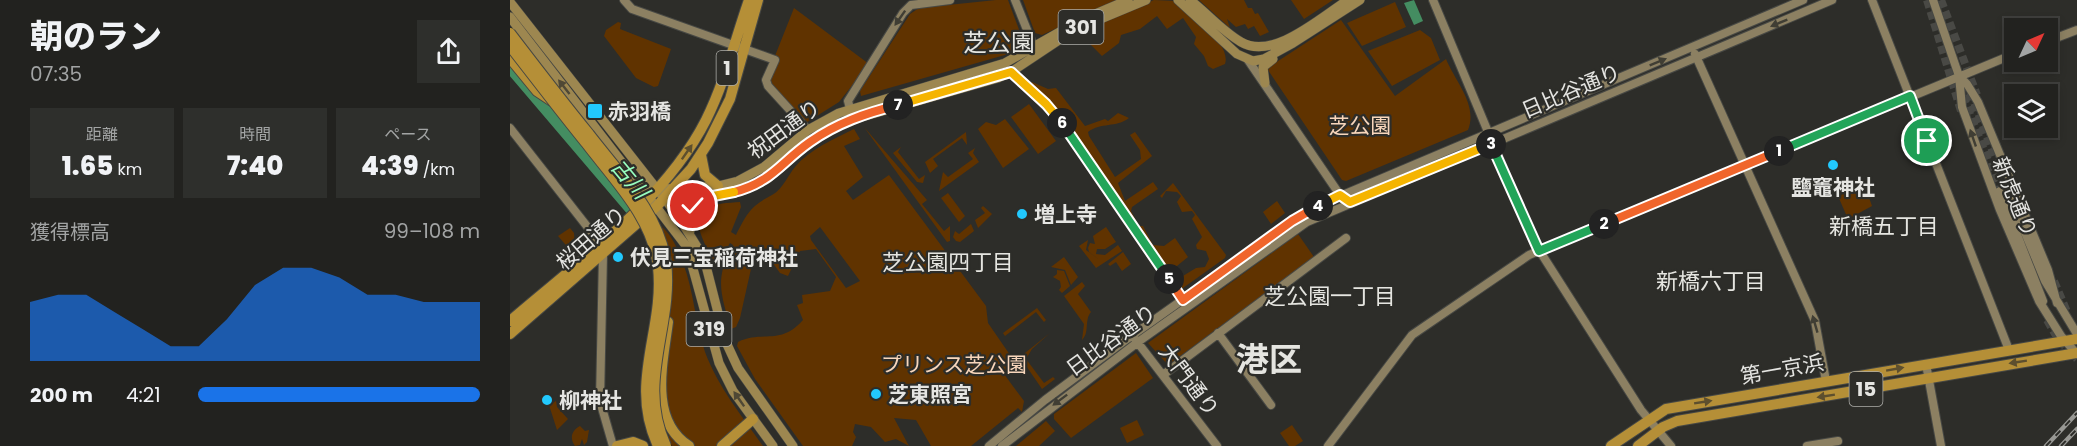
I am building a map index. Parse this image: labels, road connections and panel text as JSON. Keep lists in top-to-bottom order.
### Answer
{
  "streets": {
    "highway": [
      "1",
      "桜田通り",
      "第一京浜",
      "15"
    ],
    "main road": ["301", "祝田通り", "319"],
    "street": ["日比谷通り", "新虎通り", "大門通り"]
  },
  "crossings": [
    ["日比谷通り", "大門通り"],
    ["祝田通り", "桜田通り"],
    ["祝田通り", "319"],
    ["桜田通り", "319"]
  ],
  "districts": [
    "芝公園",
    "新橋五丁目",
    "芝公園四丁目",
    "新橋六丁目",
    "芝公園一丁目",
    "港区"
  ],
  "water": ["古川"],
  "parks": ["芝公園", "プリンス芝公園"],
  "places": {
    "transit": ["赤羽橋"],
    "other": [
      "鹽竈神社",
      "増上寺",
      "伏見三宝稲荷神社",
      "芝東照宮",
      "柳神社"
    ]
  },
  "north": "top right",
  "page": {
    "heading": ["朝のラン", "07:35"],
    "pins": [
      "7",
      "6",
      "3",
      "1",
      "4",
      "2",
      "5"
    ],
    "stats": [
      ["距離", "1.65 km"],
      ["時間", "7:40"],
      ["ペース", "4:39 /km"]
    ],
    "chart": ["獲得標高", "99–108 m"],
    "list": [
      {
        "name": "200 m",
        "note": "4:21"
      }
    ]
  }
}
